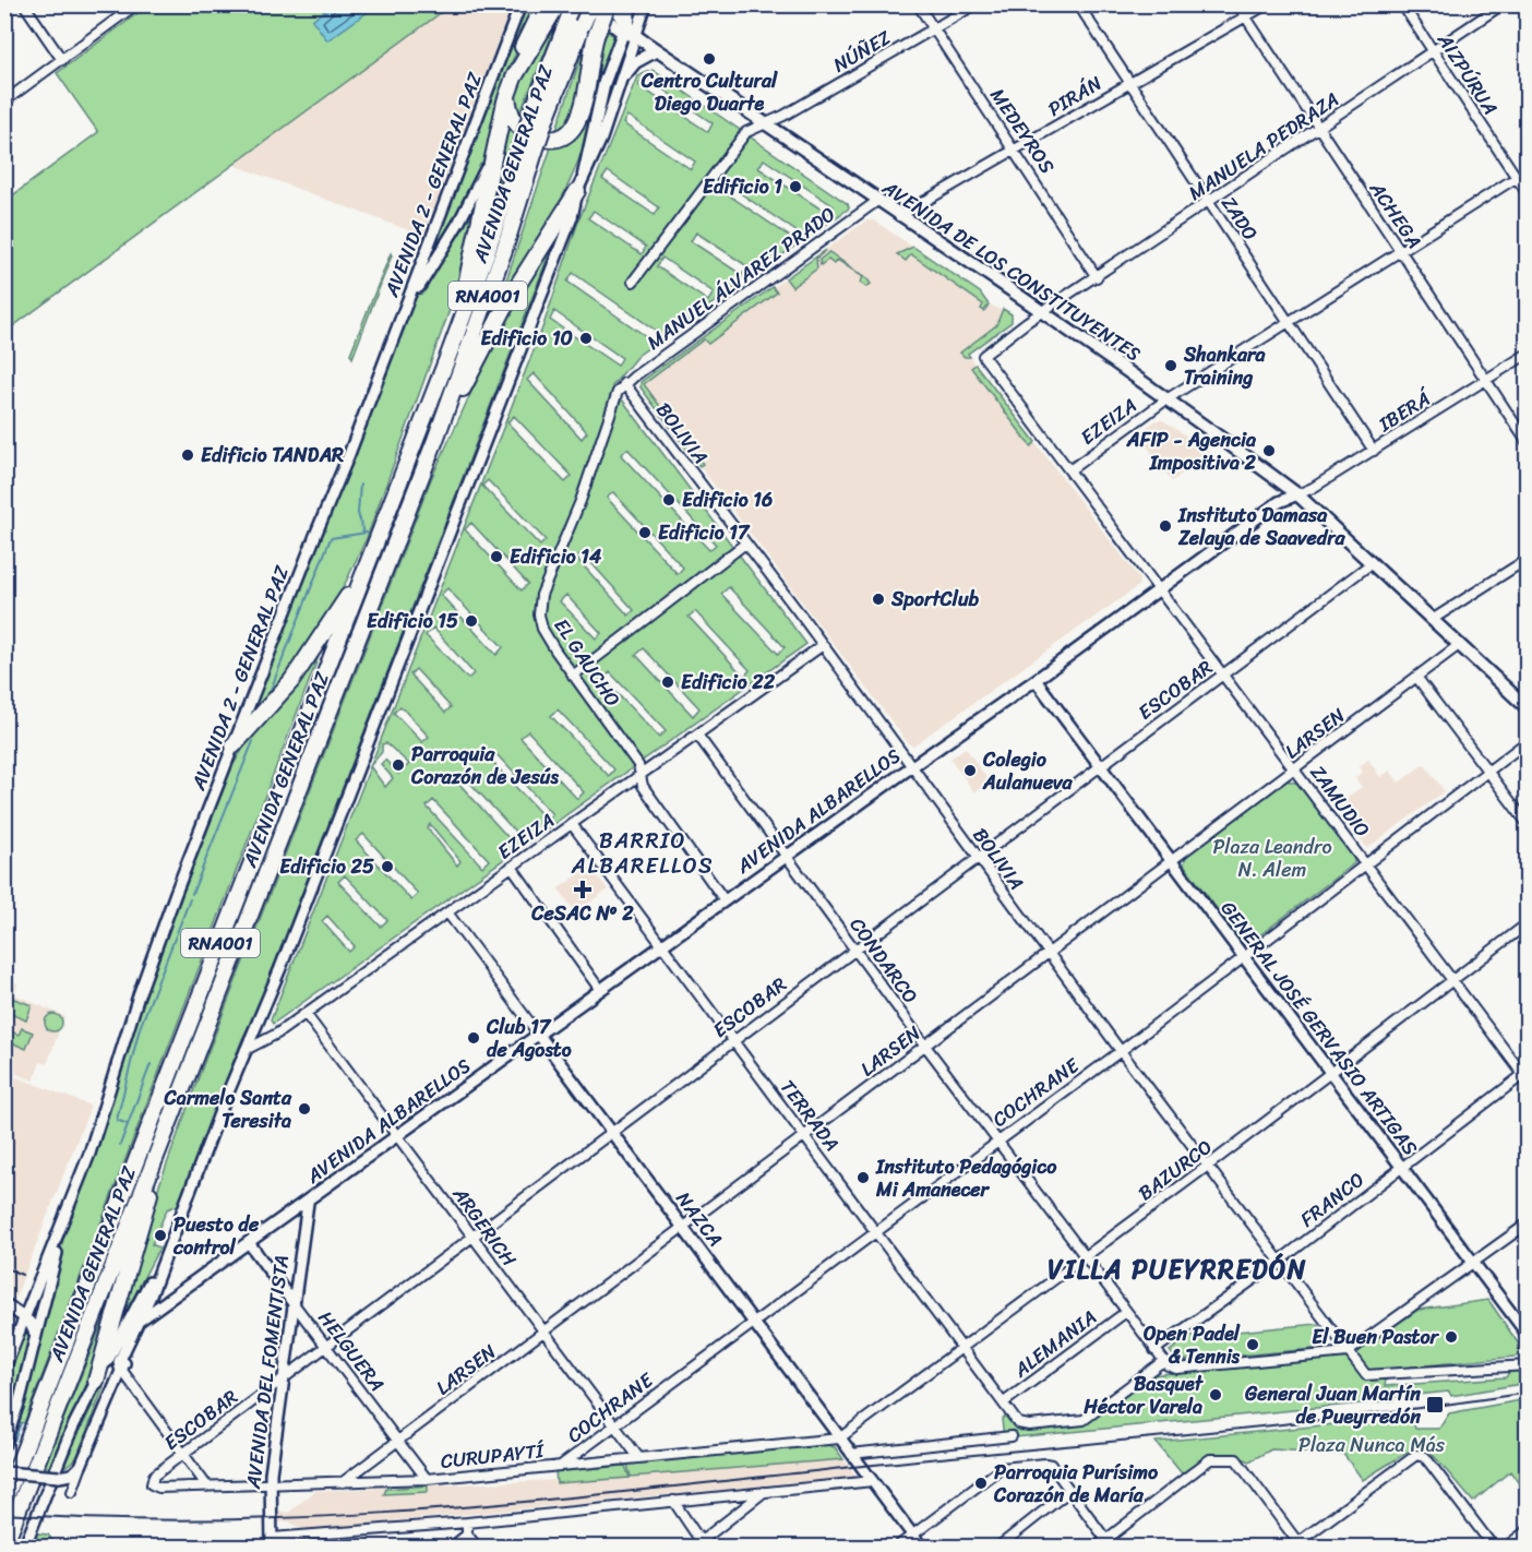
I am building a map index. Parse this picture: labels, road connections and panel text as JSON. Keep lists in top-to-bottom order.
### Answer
{
  "streets": {
    "highway": ["AVENIDA GENERAL PAZ", "RNA001"],
    "main road": ["AVENIDA DE LOS CONSTITUYENTES"],
    "street": [
      "NÚÑEZ",
      "AIZPÚRUA",
      "PIRÁN",
      "MEDEYROS",
      "MANUELA PEDRAZA",
      "AVENIDA 2 - GENERAL PAZ",
      "ACHEGA",
      "ZADO",
      "MANUEL ÁLVAREZ PRADO",
      "IBERÁ",
      "EZEIZA",
      "BOLIVIA",
      "EL GAUCHO",
      "ESCOBAR",
      "LARSEN",
      "ZAMUDIO",
      "AVENIDA ALBARELLOS",
      "CONDARCO",
      "GENERAL JOSÉ GERVASIO ARTIGAS",
      "COCHRANE",
      "TERRADA",
      "BAZURCO",
      "FRANCO",
      "NAZCA",
      "ARGERICH",
      "ALEMANIA",
      "HELGUERA",
      "AVENIDA DEL FOMENTISTA",
      "CURUPAYTÍ"
    ]
  },
  "crossings": [
    ["NÚÑEZ", "MEDEYROS"],
    ["NÚÑEZ", "AVENIDA DE LOS CONSTITUYENTES"],
    ["AIZPÚRUA", "MANUELA PEDRAZA"],
    ["AIZPÚRUA", "EZEIZA"],
    ["PIRÁN", "MEDEYROS"],
    ["PIRÁN", "ACHEGA"],
    ["PIRÁN", "ZADO"],
    ["PIRÁN", "AVENIDA DE LOS CONSTITUYENTES"],
    ["MEDEYROS", "MANUELA PEDRAZA"],
    ["MANUELA PEDRAZA", "ACHEGA"],
    ["MANUELA PEDRAZA", "ZADO"],
    ["MANUELA PEDRAZA", "AVENIDA DE LOS CONSTITUYENTES"],
    ["MANUELA PEDRAZA", "ZAMUDIO"],
    ["AVENIDA GENERAL PAZ", "AVENIDA 2 - GENERAL PAZ"],
    ["ACHEGA", "IBERÁ"],
    ["ACHEGA", "EZEIZA"],
    ["ZADO", "IBERÁ"],
    ["ZADO", "EZEIZA"],
    ["AVENIDA DE LOS CONSTITUYENTES", "MANUEL ÁLVAREZ PRADO"],
    ["AVENIDA DE LOS CONSTITUYENTES", "IBERÁ"],
    ["AVENIDA DE LOS CONSTITUYENTES", "EZEIZA"],
    ["AVENIDA DE LOS CONSTITUYENTES", "ESCOBAR"],
    ["AVENIDA DE LOS CONSTITUYENTES", "LARSEN"],
    ["AVENIDA DE LOS CONSTITUYENTES", "AVENIDA ALBARELLOS"],
    ["MANUEL ÁLVAREZ PRADO", "BOLIVIA"],
    ["MANUEL ÁLVAREZ PRADO", "EL GAUCHO"],
    ["IBERÁ", "AVENIDA ALBARELLOS"],
    ["EZEIZA", "BOLIVIA"],
    ["EZEIZA", "EL GAUCHO"],
    ["EZEIZA", "ZAMUDIO"],
    ["EZEIZA", "CONDARCO"],
    ["EZEIZA", "TERRADA"],
    ["EZEIZA", "NAZCA"],
    ["EZEIZA", "ARGERICH"],
    ["BOLIVIA", "EL GAUCHO"],
    ["BOLIVIA", "ESCOBAR"],
    ["BOLIVIA", "LARSEN"],
    ["BOLIVIA", "AVENIDA ALBARELLOS"],
    ["BOLIVIA", "COCHRANE"],
    ["BOLIVIA", "BAZURCO"],
    ["BOLIVIA", "FRANCO"],
    ["EL GAUCHO", "AVENIDA ALBARELLOS"],
    ["ESCOBAR", "ZAMUDIO"],
    ["ESCOBAR", "CONDARCO"],
    ["ESCOBAR", "GENERAL JOSÉ GERVASIO ARTIGAS"],
    ["ESCOBAR", "TERRADA"],
    ["ESCOBAR", "NAZCA"],
    ["ESCOBAR", "ARGERICH"],
    ["ESCOBAR", "HELGUERA"],
    ["ESCOBAR", "AVENIDA DEL FOMENTISTA"],
    ["ESCOBAR", "CURUPAYTÍ"],
    ["LARSEN", "ZAMUDIO"],
    ["LARSEN", "CONDARCO"],
    ["LARSEN", "GENERAL JOSÉ GERVASIO ARTIGAS"],
    ["LARSEN", "TERRADA"],
    ["LARSEN", "NAZCA"],
    ["LARSEN", "ARGERICH"],
    ["LARSEN", "HELGUERA"],
    ["LARSEN", "CURUPAYTÍ"],
    ["ZAMUDIO", "AVENIDA ALBARELLOS"],
    ["ZAMUDIO", "COCHRANE"],
    ["ZAMUDIO", "BAZURCO"],
    ["ZAMUDIO", "FRANCO"],
    ["AVENIDA ALBARELLOS", "CONDARCO"],
    ["AVENIDA ALBARELLOS", "GENERAL JOSÉ GERVASIO ARTIGAS"],
    ["AVENIDA ALBARELLOS", "TERRADA"],
    ["AVENIDA ALBARELLOS", "NAZCA"],
    ["AVENIDA ALBARELLOS", "ARGERICH"],
    ["AVENIDA ALBARELLOS", "HELGUERA"],
    ["AVENIDA ALBARELLOS", "AVENIDA DEL FOMENTISTA"],
    ["CONDARCO", "COCHRANE"],
    ["CONDARCO", "TERRADA"],
    ["CONDARCO", "BAZURCO"],
    ["CONDARCO", "FRANCO"],
    ["CONDARCO", "ALEMANIA"],
    ["GENERAL JOSÉ GERVASIO ARTIGAS", "COCHRANE"],
    ["GENERAL JOSÉ GERVASIO ARTIGAS", "BAZURCO"],
    ["GENERAL JOSÉ GERVASIO ARTIGAS", "FRANCO"],
    ["COCHRANE", "TERRADA"],
    ["COCHRANE", "NAZCA"],
    ["COCHRANE", "ARGERICH"],
    ["COCHRANE", "CURUPAYTÍ"],
    ["TERRADA", "BAZURCO"],
    ["TERRADA", "ALEMANIA"],
    ["BAZURCO", "NAZCA"],
    ["BAZURCO", "CURUPAYTÍ"],
    ["NAZCA", "CURUPAYTÍ"],
    ["ARGERICH", "CURUPAYTÍ"],
    ["HELGUERA", "AVENIDA DEL FOMENTISTA"],
    ["HELGUERA", "CURUPAYTÍ"],
    ["AVENIDA DEL FOMENTISTA", "CURUPAYTÍ"]
  ],
  "districts": ["BARRIO ALBARELLOS", "VILLA PUEYRREDÓN"],
  "parks": ["Plaza Leandro N. Alem", "Plaza Nunca Más"],
  "places": {
    "other": [
      "Centro Cultural Diego Duarte",
      "Edificio 1",
      "Edificio 10",
      "Shankara Training",
      "AFIP - Agencia Impositiva 2",
      "Edificio TANDAR",
      "Edificio 16",
      "Instituto Damasa Zelaya de Saavedra",
      "Edificio 17",
      "Edificio 14",
      "SportClub",
      "Edificio 15",
      "Edificio 22",
      "Parroquia Corazón de Jesús",
      "Colegio Aulanueva",
      "Edificio 25",
      "Club 17 de Agosto",
      "Carmelo Santa Teresita",
      "Instituto Pedagógico Mi Amanecer",
      "Puesto de control",
      "El Buen Pastor",
      "Open Padel & Tennis",
      "Basquet Héctor Varela",
      "Parroquia Purísimo Corazón de María"
    ],
    "health": ["CeSAC Nº 2"],
    "transit": ["General Juan Martín de Pueyrredón"]
  }
}
